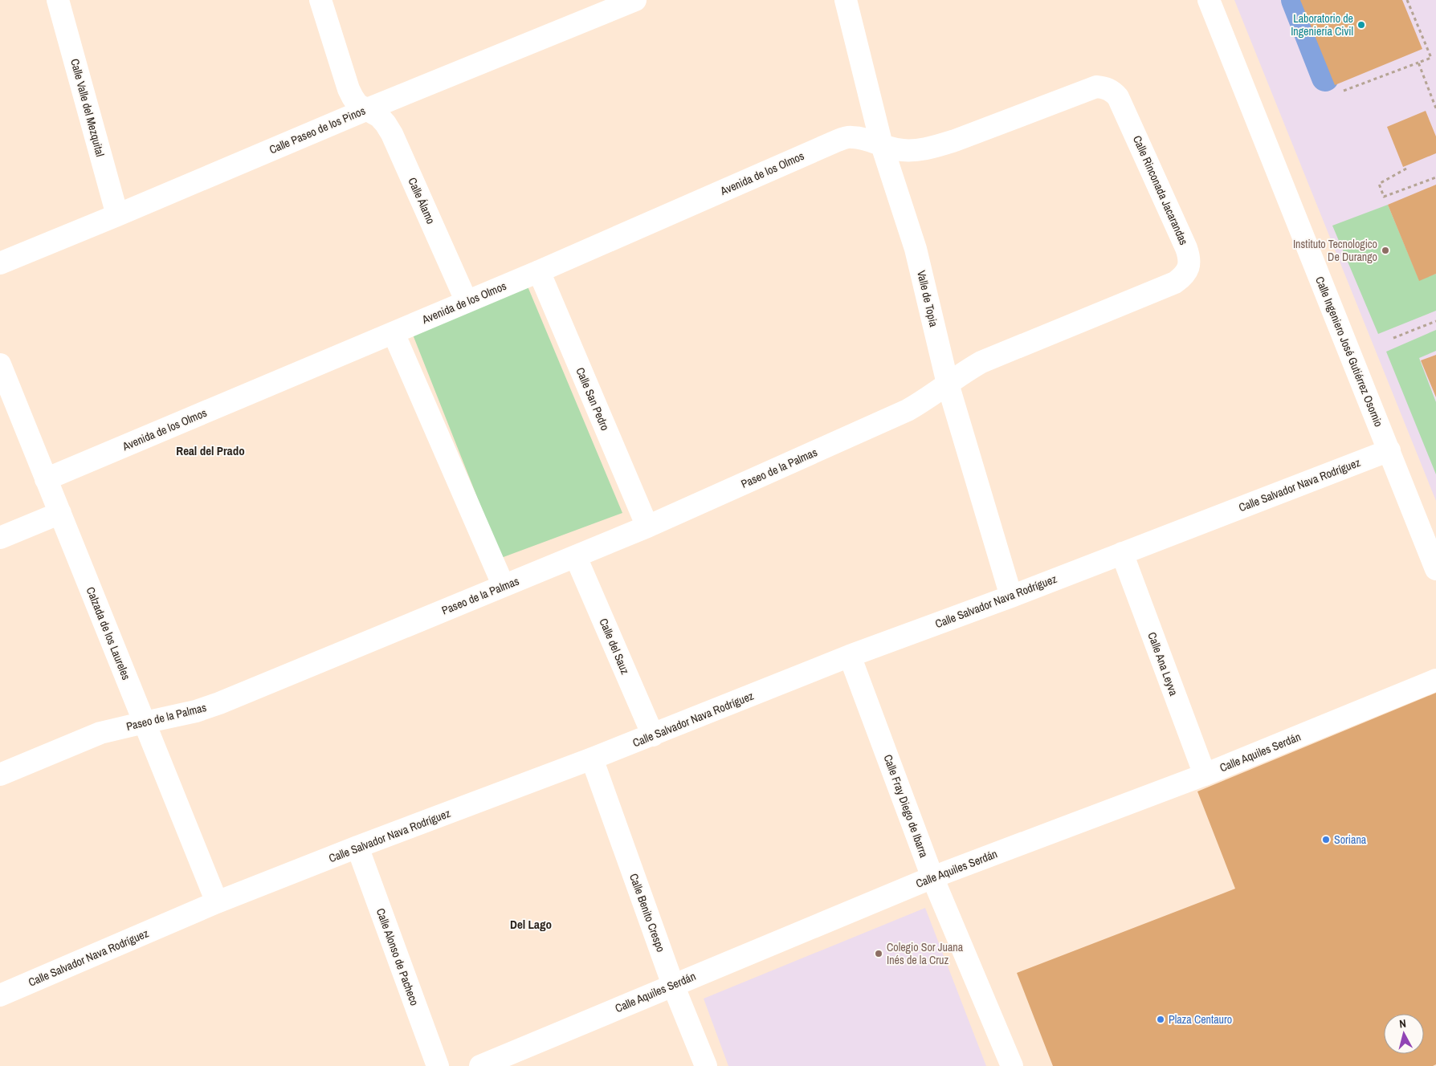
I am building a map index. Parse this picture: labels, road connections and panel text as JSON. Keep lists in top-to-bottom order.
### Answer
{
  "streets": {
    "street": [
      "Calle Valle del Mezquital",
      "Calle Paseo de los Pinos",
      "Avenida de los Olmos",
      "Calle Rinconada Jacarandas",
      "Calle Álamo",
      "Valle de Topia",
      "Calle Ingeniero José Gutiérrez Osornio",
      "Calle San Pedro",
      "Paseo de la Palmas",
      "Calle Salvador Nava Rodríguez",
      "Calzada de los Laureles",
      "Calle del Sauz",
      "Calle Ana Leyva",
      "Calle Aquiles Serdán",
      "Calle Fray Diego de Ibarra",
      "Calle Benito Crespo",
      "Calle Alonso de Pacheco"
    ]
  },
  "crossings": [
    ["Calle Valle del Mezquital", "Calle Paseo de los Pinos"],
    ["Calle Paseo de los Pinos", "Calle Álamo"],
    ["Avenida de los Olmos", "Calle Rinconada Jacarandas"],
    ["Avenida de los Olmos", "Calle Álamo"],
    ["Avenida de los Olmos", "Valle de Topia"],
    ["Avenida de los Olmos", "Calle San Pedro"],
    ["Avenida de los Olmos", "Calzada de los Laureles"],
    ["Calle Rinconada Jacarandas", "Valle de Topia"],
    ["Calle Rinconada Jacarandas", "Paseo de la Palmas"],
    ["Valle de Topia", "Paseo de la Palmas"],
    ["Valle de Topia", "Calle Salvador Nava Rodríguez"],
    ["Calle Ingeniero José Gutiérrez Osornio", "Calle Salvador Nava Rodríguez"],
    ["Calle San Pedro", "Paseo de la Palmas"],
    ["Paseo de la Palmas", "Calzada de los Laureles"],
    ["Paseo de la Palmas", "Calle del Sauz"],
    ["Calle Salvador Nava Rodríguez", "Calzada de los Laureles"],
    ["Calle Salvador Nava Rodríguez", "Calle del Sauz"],
    ["Calle Salvador Nava Rodríguez", "Calle Ana Leyva"],
    ["Calle Salvador Nava Rodríguez", "Calle Fray Diego de Ibarra"],
    ["Calle Salvador Nava Rodríguez", "Calle Benito Crespo"],
    ["Calle Salvador Nava Rodríguez", "Calle Alonso de Pacheco"],
    ["Calle Ana Leyva", "Calle Aquiles Serdán"],
    ["Calle Aquiles Serdán", "Calle Fray Diego de Ibarra"],
    ["Calle Aquiles Serdán", "Calle Benito Crespo"]
  ],
  "districts": ["Real del Prado", "Del Lago"],
  "places": [
    "Laboratorio de Ingeniería Civil",
    "Instituto Tecnologico De Durango",
    "Soriana",
    "Colegio Sor Juana Inés de la Cruz",
    "Plaza Centauro"
  ],
  "north": "top"
}
